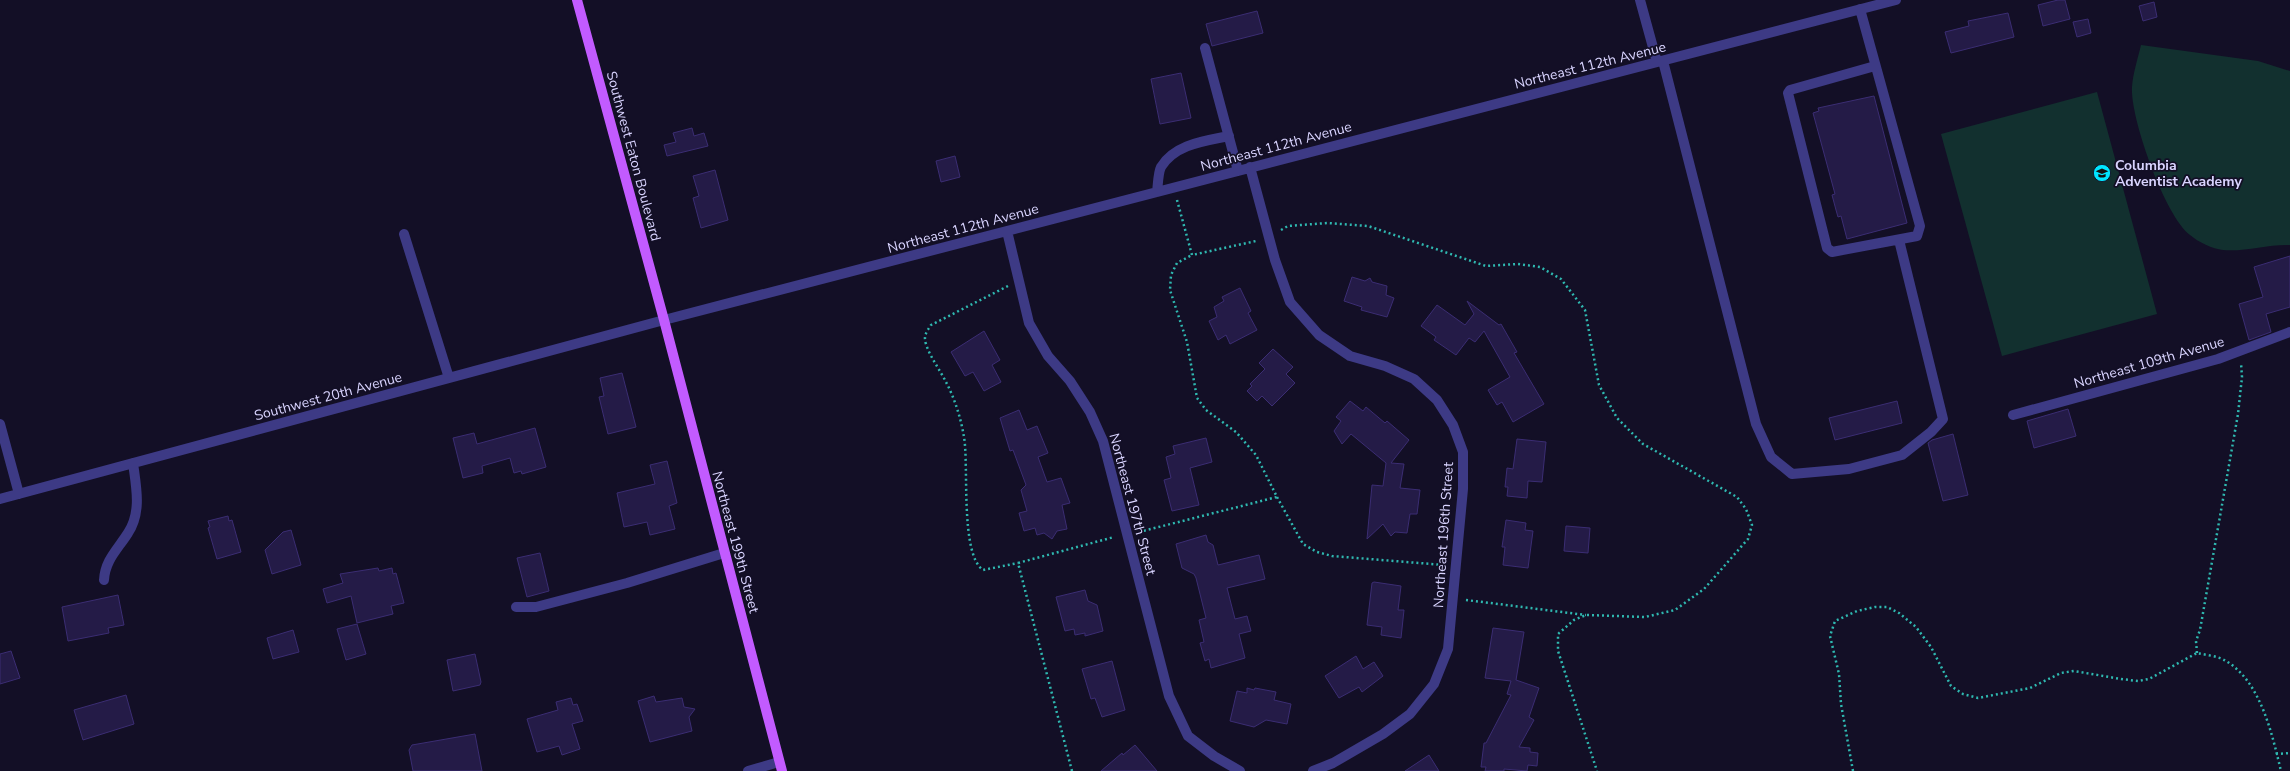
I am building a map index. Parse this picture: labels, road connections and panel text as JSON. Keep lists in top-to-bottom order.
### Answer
{
  "streets": {
    "main road": ["Southwest Eaton Boulevard", "Northeast 199th Street"],
    "street": [
      "Northeast 112th Avenue",
      "Northeast 109th Avenue",
      "Southwest 20th Avenue",
      "Northeast 197th Street",
      "Northeast 196th Street"
    ]
  },
  "crossings": [
    ["Northeast 112th Avenue", "Southwest Eaton Boulevard"],
    ["Northeast 112th Avenue", "Southwest 20th Avenue"],
    ["Northeast 112th Avenue", "Northeast 197th Street"],
    ["Northeast 112th Avenue", "Northeast 196th Street"],
    ["Northeast 112th Avenue", "Northeast 199th Street"],
    ["Southwest Eaton Boulevard", "Southwest 20th Avenue"],
    ["Southwest Eaton Boulevard", "Northeast 199th Street"],
    ["Southwest 20th Avenue", "Northeast 199th Street"]
  ],
  "places": {
    "school or university": ["Columbia Adventist Academy"]
  }
}
